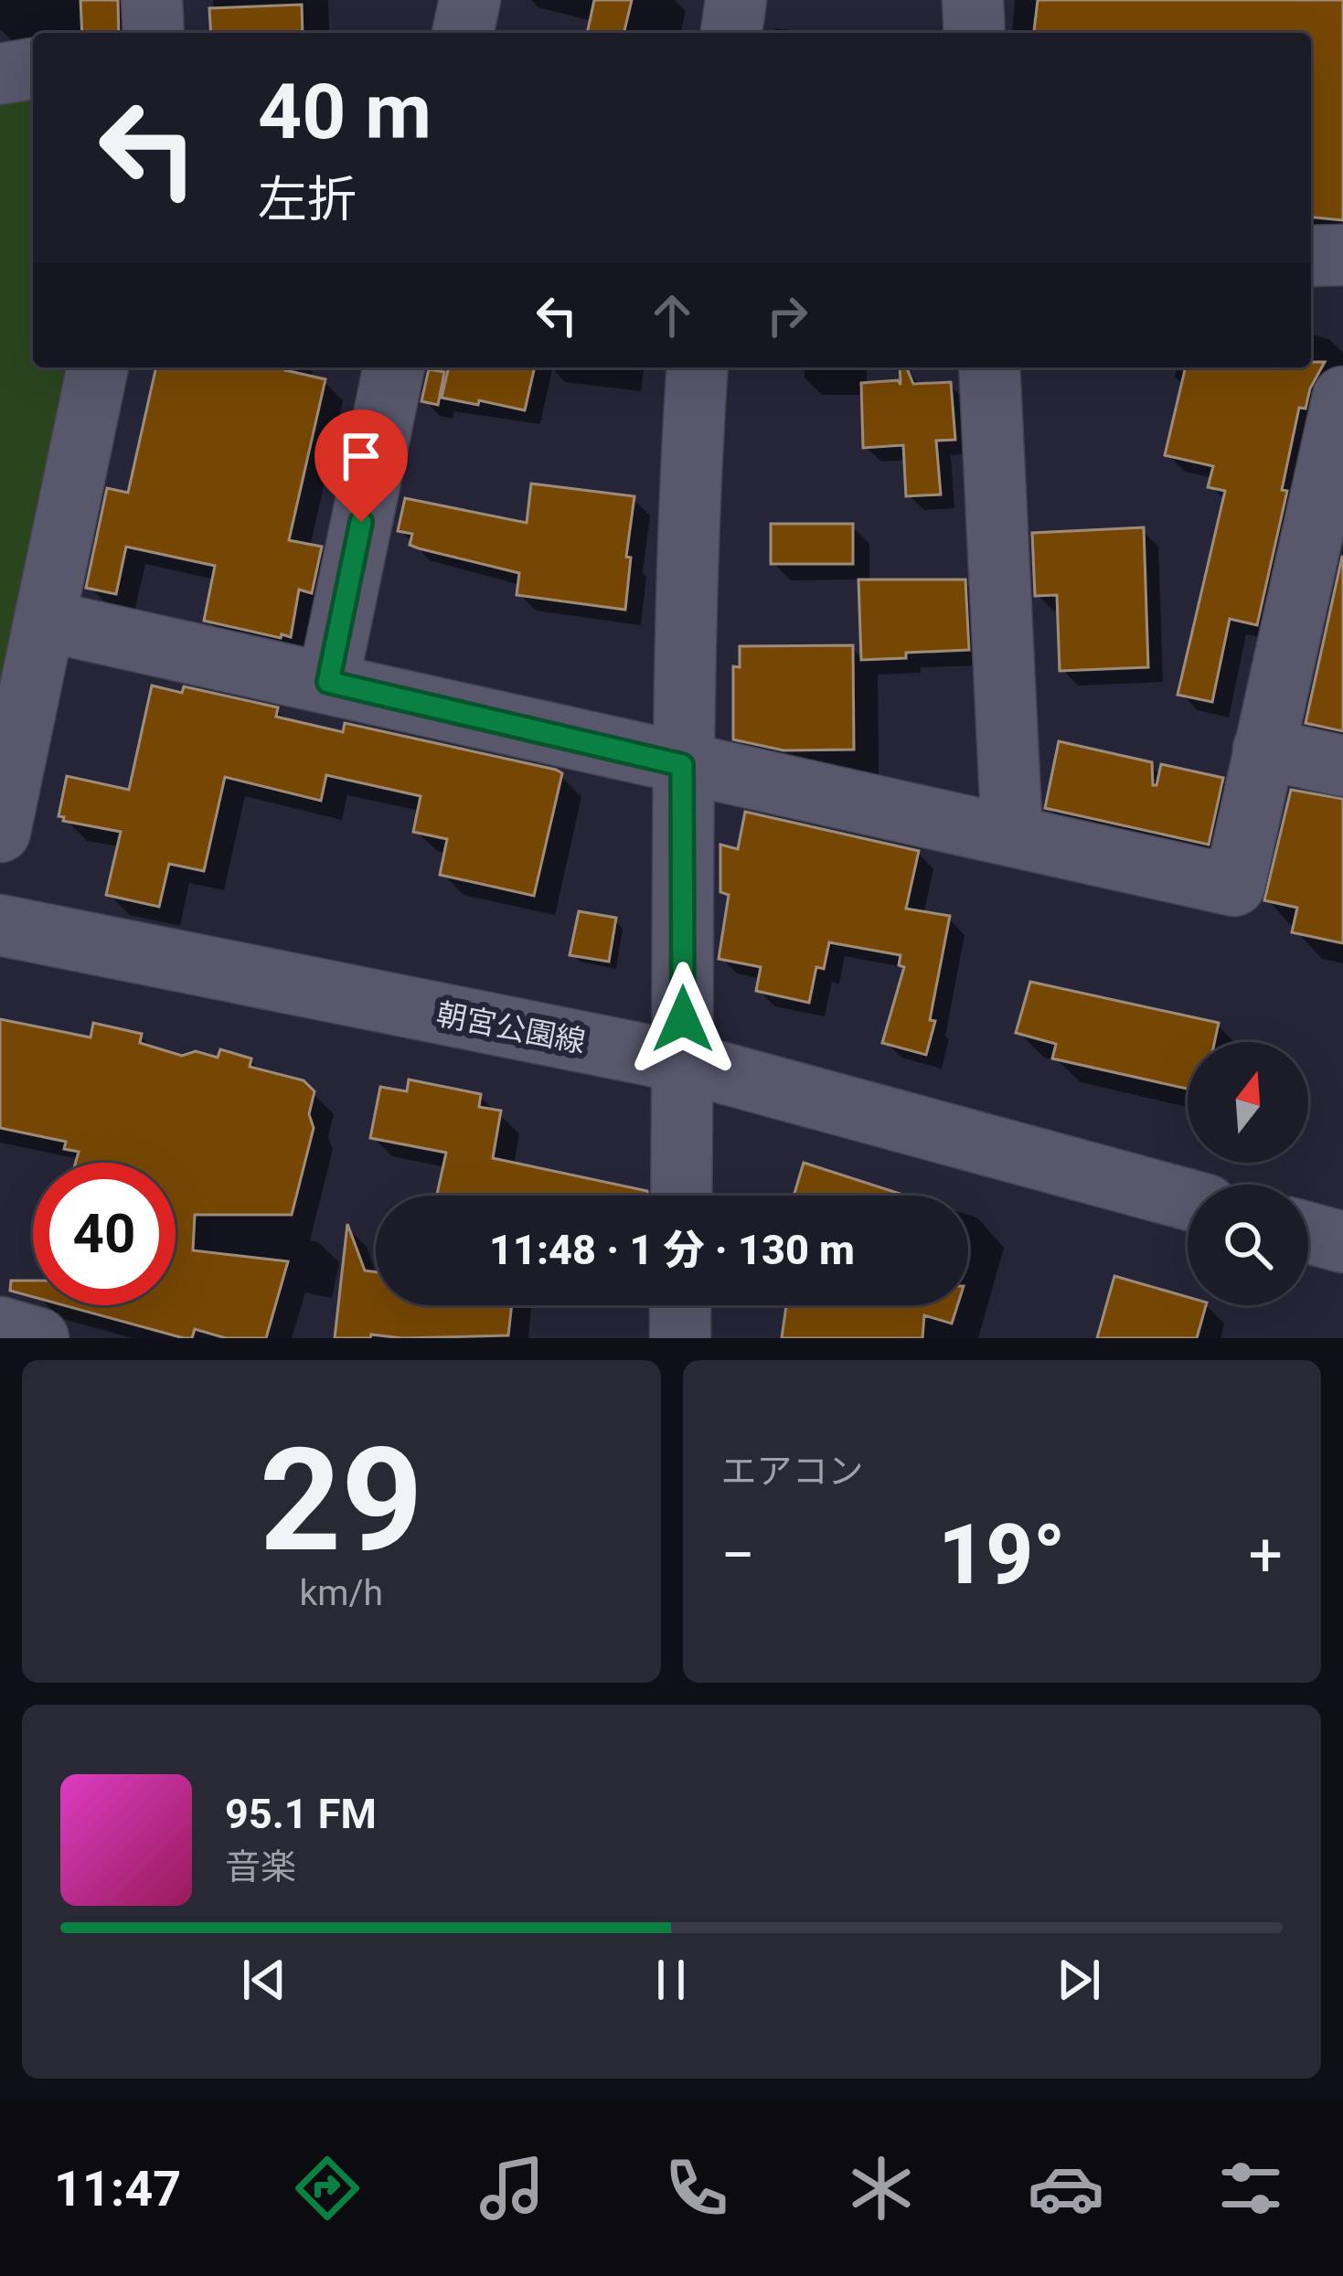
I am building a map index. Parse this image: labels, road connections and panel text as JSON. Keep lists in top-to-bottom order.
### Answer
{
  "streets": {
    "street": ["朝宮公園線"]
  },
  "north": "top",
  "page": {
    "turn": ["40 m", "左折"],
    "limit": "40",
    "trip": "11:48 · 1 分 · 130 m",
    "tile": [
      ["29", "km/h"],
      "エアコン"
    ],
    "heat": ["−", "19°", "+"],
    "song": ["95.1 FM", "音楽"],
    "tabs": "11:47"
  }
}
